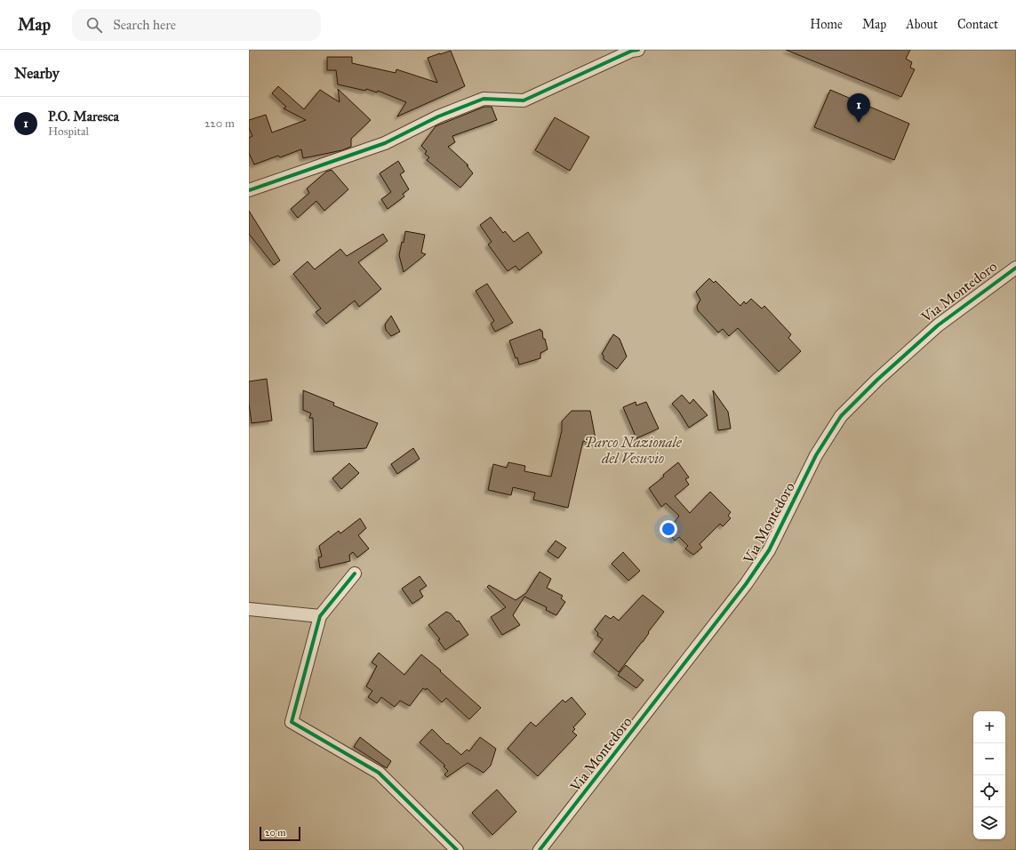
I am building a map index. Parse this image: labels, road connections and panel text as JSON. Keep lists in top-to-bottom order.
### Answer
{
  "streets": {
    "street": ["Via Montedoro"]
  },
  "parks": ["Parco Nazionale del Vesuvio"],
  "scale_bar": "20 m",
  "page": {
    "header": "Map",
    "search": "Search here",
    "nav": [
      "Home",
      "Map",
      "About",
      "Contact"
    ],
    "heading": "Nearby",
    "pins": "1",
    "list": [
      {
        "mark": "1",
        "name": "P.O. Maresca",
        "note": "Hospital",
        "value": "220 m"
      }
    ],
    "map_buttons": ["+", "−"],
    "scale": "20 m"
  }
}
